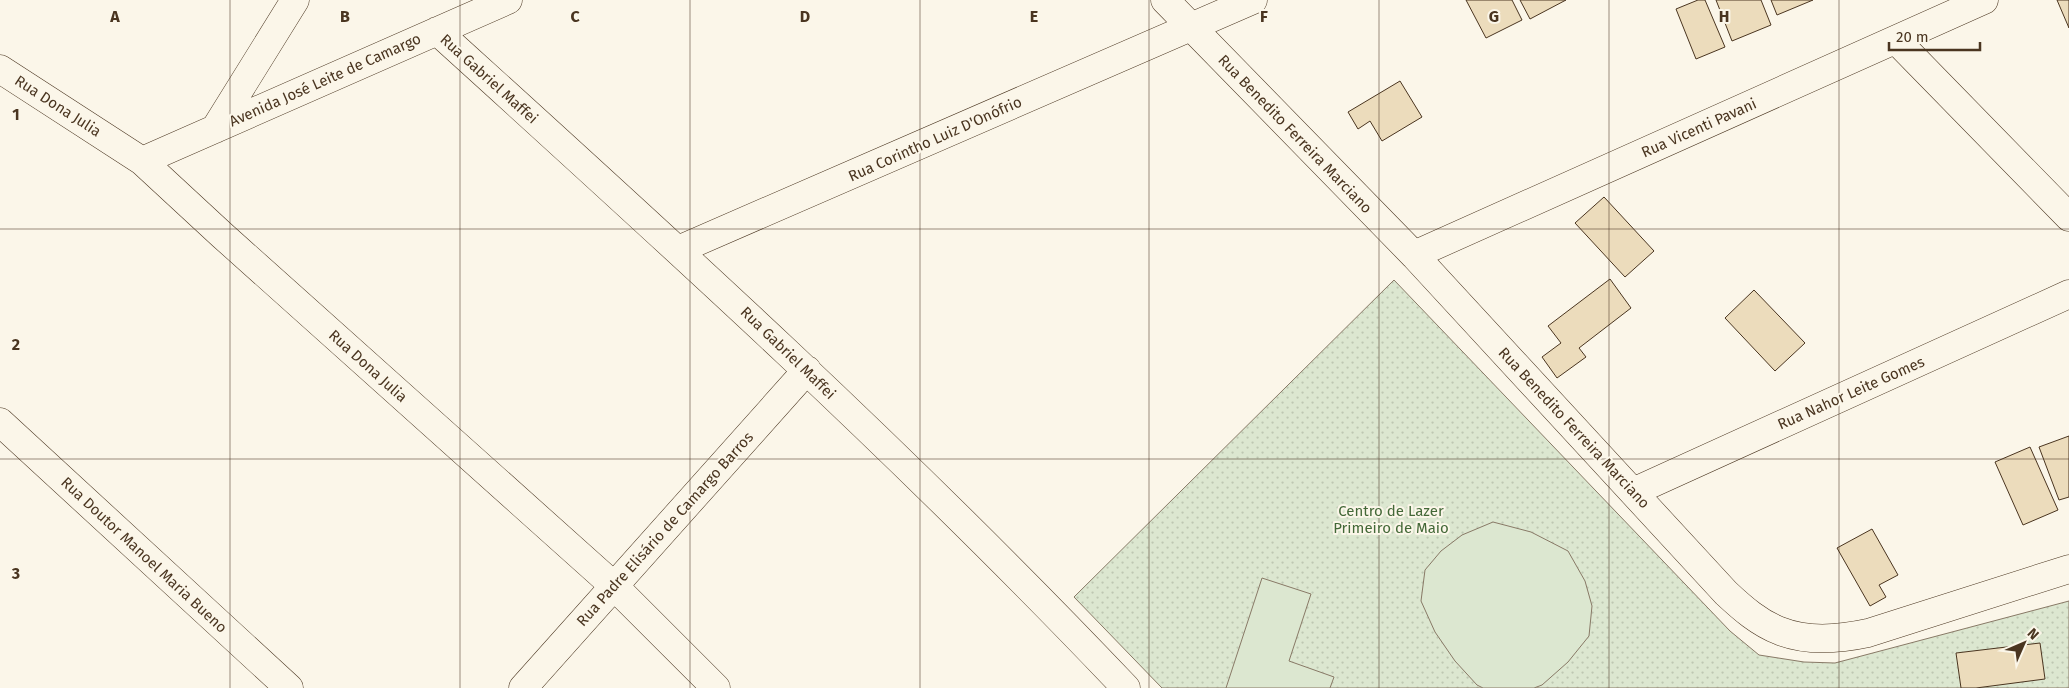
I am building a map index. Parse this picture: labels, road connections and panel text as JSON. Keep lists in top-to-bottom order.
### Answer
{
  "streets": {
    "street": [
      "Rua Gabriel Maffei",
      "Avenida José Leite de Camargo",
      "Rua Dona Julia",
      "Rua Vicenti Pavani",
      "Rua Benedito Ferreira Marciano",
      "Rua Corintho Luiz D'Onófrio",
      "Rua Nahor Leite Gomes",
      "Rua Padre Elisário de Camargo Barros",
      "Rua Doutor Manoel Maria Bueno"
    ]
  },
  "crossings": [
    ["Rua Gabriel Maffei", "Avenida José Leite de Camargo"],
    ["Rua Gabriel Maffei", "Rua Corintho Luiz D'Onófrio"],
    ["Rua Gabriel Maffei", "Rua Padre Elisário de Camargo Barros"],
    ["Avenida José Leite de Camargo", "Rua Dona Julia"],
    ["Rua Dona Julia", "Rua Padre Elisário de Camargo Barros"],
    ["Rua Vicenti Pavani", "Rua Benedito Ferreira Marciano"],
    ["Rua Benedito Ferreira Marciano", "Rua Corintho Luiz D'Onófrio"],
    ["Rua Benedito Ferreira Marciano", "Rua Nahor Leite Gomes"]
  ],
  "parks": ["Centro de Lazer Primeiro de Maio"],
  "scale_bar": "20 m",
  "north": "top right",
  "grid": {
    "columns": [
      "A",
      "B",
      "C",
      "D",
      "E",
      "F",
      "G",
      "H"
    ],
    "rows": ["1", "2", "3"]
  }
}
